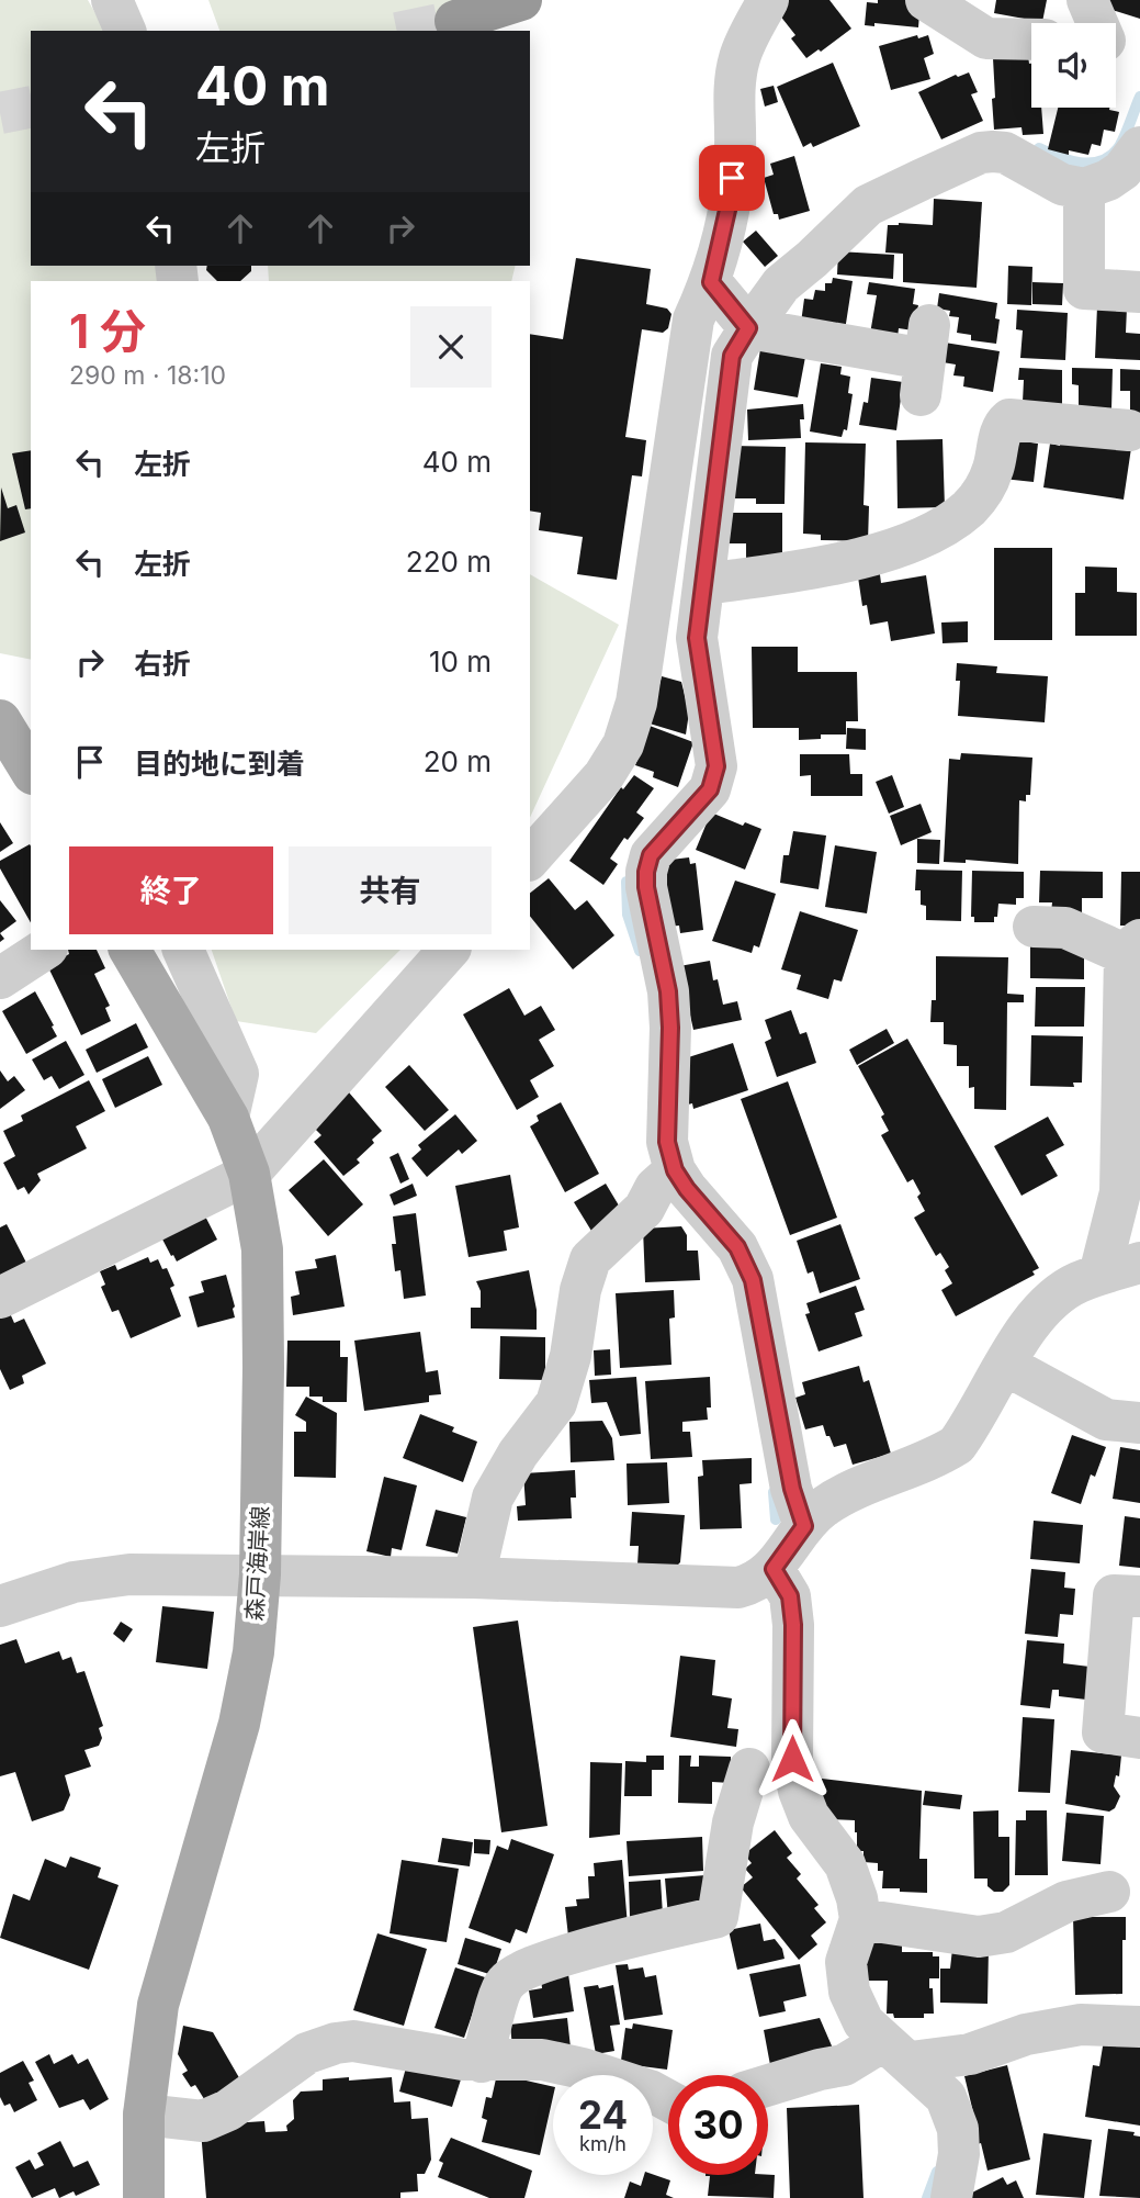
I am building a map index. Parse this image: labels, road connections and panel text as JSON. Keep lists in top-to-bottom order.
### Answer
{
  "streets": {
    "main road": ["森戸海岸線"]
  },
  "page": {
    "turn": ["40 m", "左折"],
    "heading": ["1 分", "290 m · 18:10"],
    "list": [
      {
        "name": "左折",
        "value": "40 m"
      },
      {
        "name": "左折",
        "value": "220 m"
      },
      {
        "name": "右折",
        "value": "10 m"
      },
      {
        "name": "目的地に到着",
        "value": "20 m"
      }
    ],
    "buttons": ["終了", "共有"],
    "speed": "24 km/h",
    "limit": "30"
  }
}
